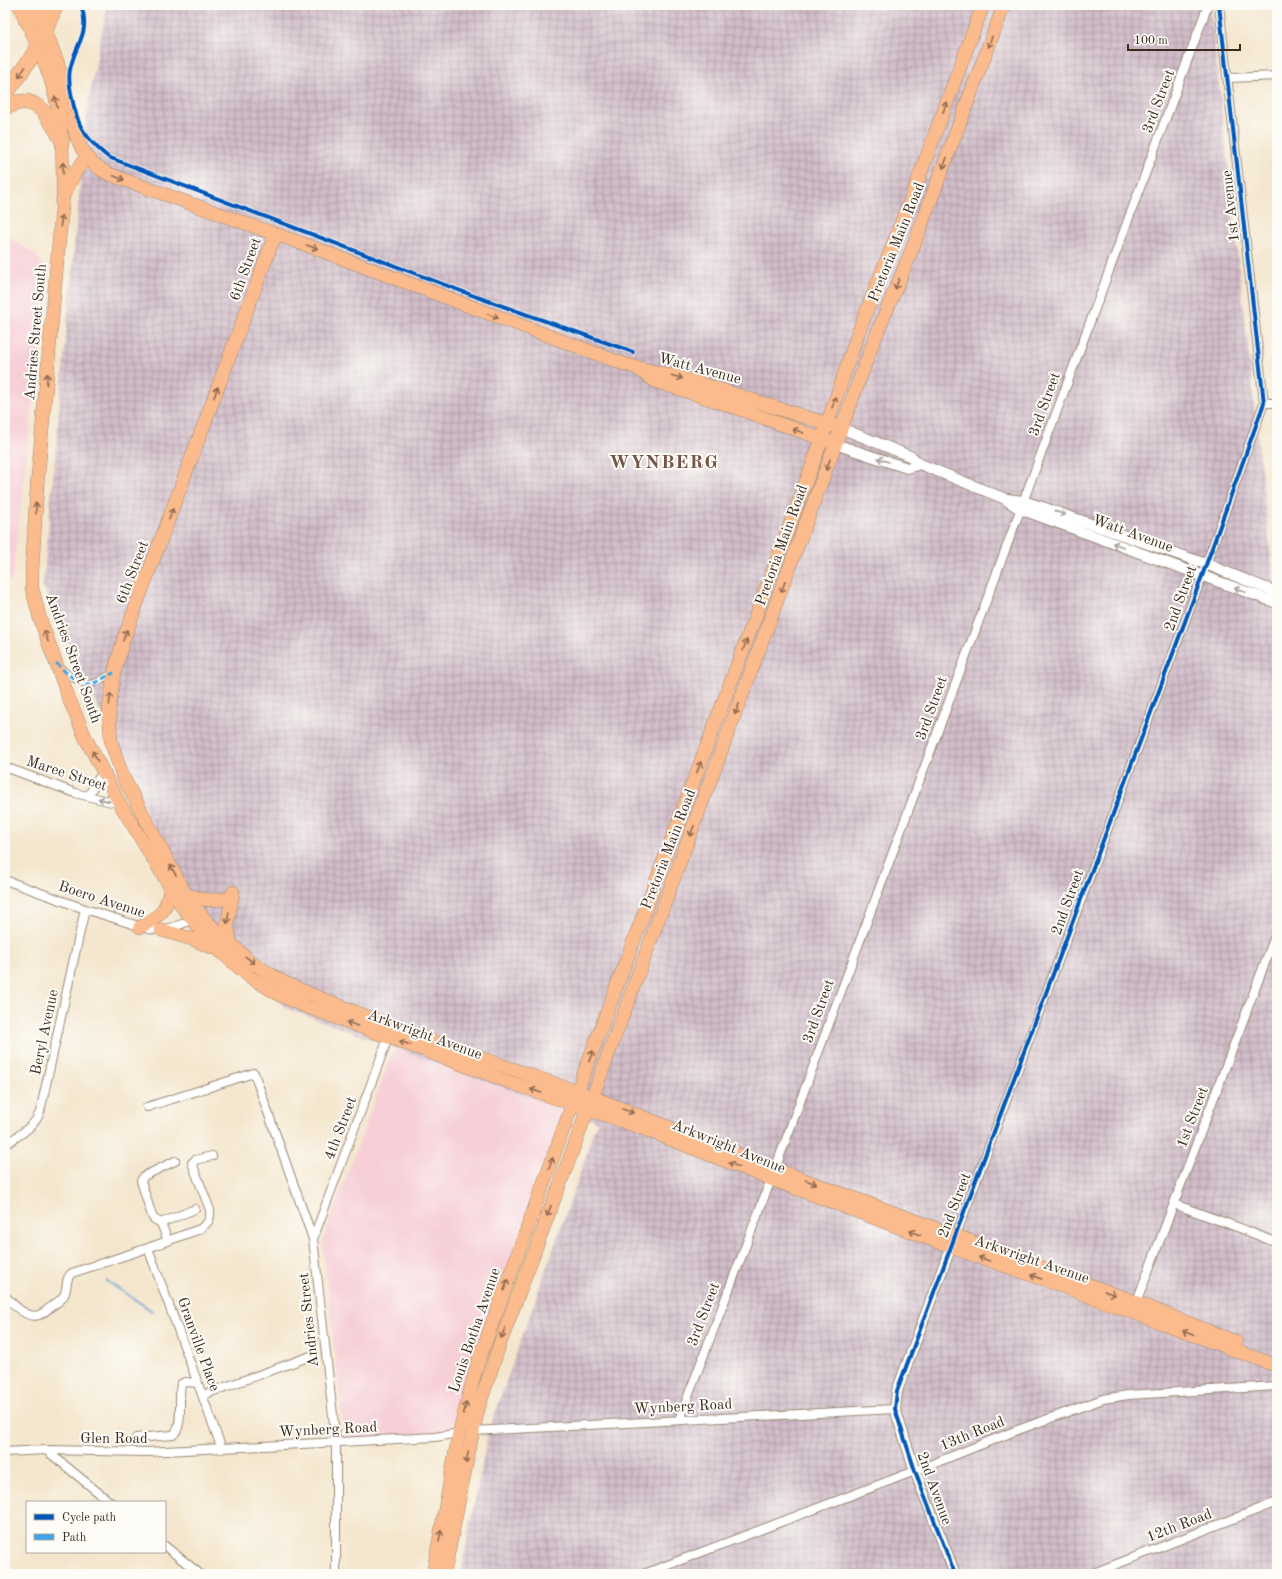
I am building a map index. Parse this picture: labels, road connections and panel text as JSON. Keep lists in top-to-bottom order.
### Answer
{
  "streets": {
    "main road": [
      "Pretoria Main Road",
      "6th Street",
      "Andries Street South",
      "Watt Avenue",
      "Arkwright Avenue",
      "Louis Botha Avenue"
    ],
    "street": [
      "3rd Street",
      "1st Avenue",
      "2nd Street",
      "Maree Street",
      "Boero Avenue",
      "Beryl Avenue",
      "1st Street",
      "4th Street",
      "Andries Street",
      "Granville Place",
      "Wynberg Road",
      "13th Road",
      "Glen Road",
      "2nd Avenue",
      "12th Road"
    ]
  },
  "crossings": [
    ["3rd Street", "Watt Avenue"],
    ["3rd Street", "Arkwright Avenue"],
    ["3rd Street", "Wynberg Road"],
    ["1st Avenue", "2nd Street"],
    ["Pretoria Main Road", "Watt Avenue"],
    ["Pretoria Main Road", "Arkwright Avenue"],
    ["Pretoria Main Road", "Louis Botha Avenue"],
    ["6th Street", "Andries Street South"],
    ["6th Street", "Watt Avenue"],
    ["6th Street", "Boero Avenue"],
    ["6th Street", "Arkwright Avenue"],
    ["Andries Street South", "Maree Street"],
    ["Andries Street South", "Boero Avenue"],
    ["Andries Street South", "Arkwright Avenue"],
    ["Watt Avenue", "2nd Street"],
    ["2nd Street", "Arkwright Avenue"],
    ["2nd Street", "Wynberg Road"],
    ["2nd Street", "2nd Avenue"],
    ["Boero Avenue", "Beryl Avenue"],
    ["Boero Avenue", "Arkwright Avenue"],
    ["Arkwright Avenue", "1st Street"],
    ["Arkwright Avenue", "4th Street"],
    ["Arkwright Avenue", "Louis Botha Avenue"],
    ["4th Street", "Andries Street"],
    ["Andries Street", "Wynberg Road"],
    ["Louis Botha Avenue", "Wynberg Road"],
    ["Granville Place", "Wynberg Road"],
    ["Granville Place", "Glen Road"],
    ["Wynberg Road", "Glen Road"],
    ["Wynberg Road", "2nd Avenue"],
    ["13th Road", "2nd Avenue"]
  ],
  "one_way": ["6th Street", "Andries Street South"],
  "districts": ["WYNBERG"],
  "legend": ["Cycle path", "Path"],
  "scale_bar": "100 m"
}
